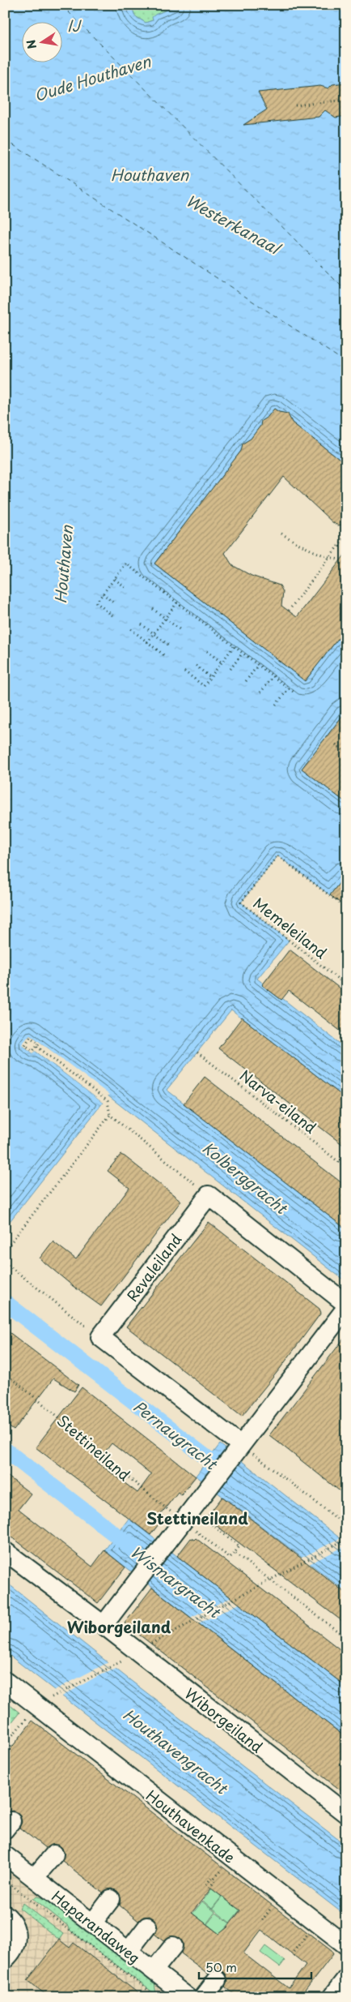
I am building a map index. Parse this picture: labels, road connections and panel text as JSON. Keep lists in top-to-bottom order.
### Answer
{
  "streets": {
    "street": [
      "Revaleiland",
      "Wiborgeiland",
      "Houthavenkade",
      "Haparandaweg"
    ],
    "path": ["Memeleiland", "Narva-eiland", "Stettineiland"]
  },
  "districts": ["Stettineiland", "Wiborgeiland"],
  "water": [
    "IJ",
    "Oude Houthaven",
    "Houthaven",
    "Westerkanaal",
    "Kolberggracht",
    "Pernaugracht",
    "Wismargracht",
    "Houthavengracht"
  ],
  "scale_bar": "50 m",
  "north": "left"
}
